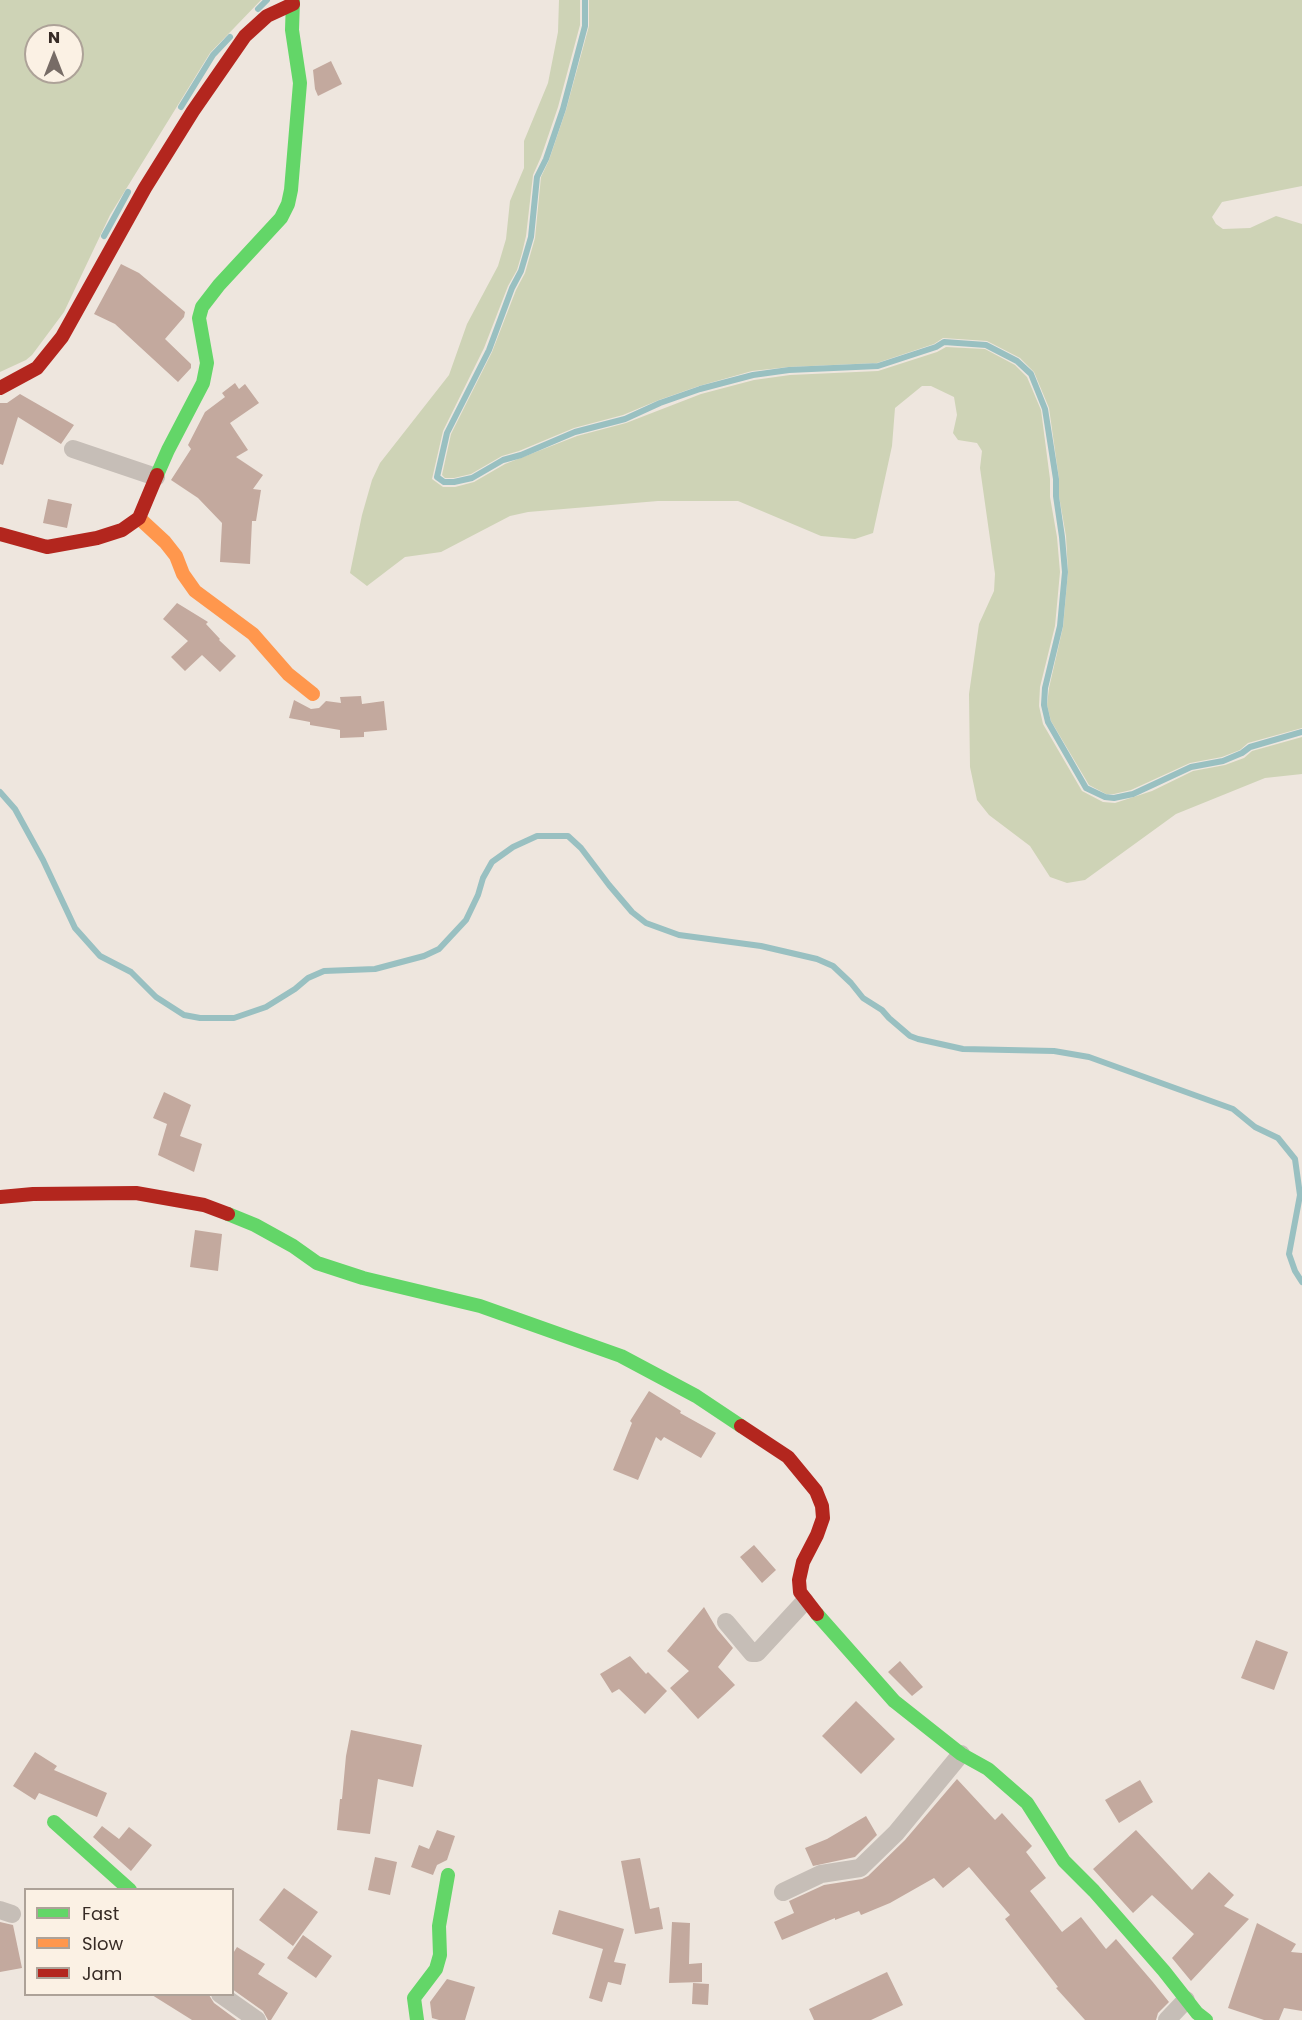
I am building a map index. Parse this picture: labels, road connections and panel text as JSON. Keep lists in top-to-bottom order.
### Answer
{
  "legend": ["Fast", "Slow", "Jam"],
  "north": "top"
}
